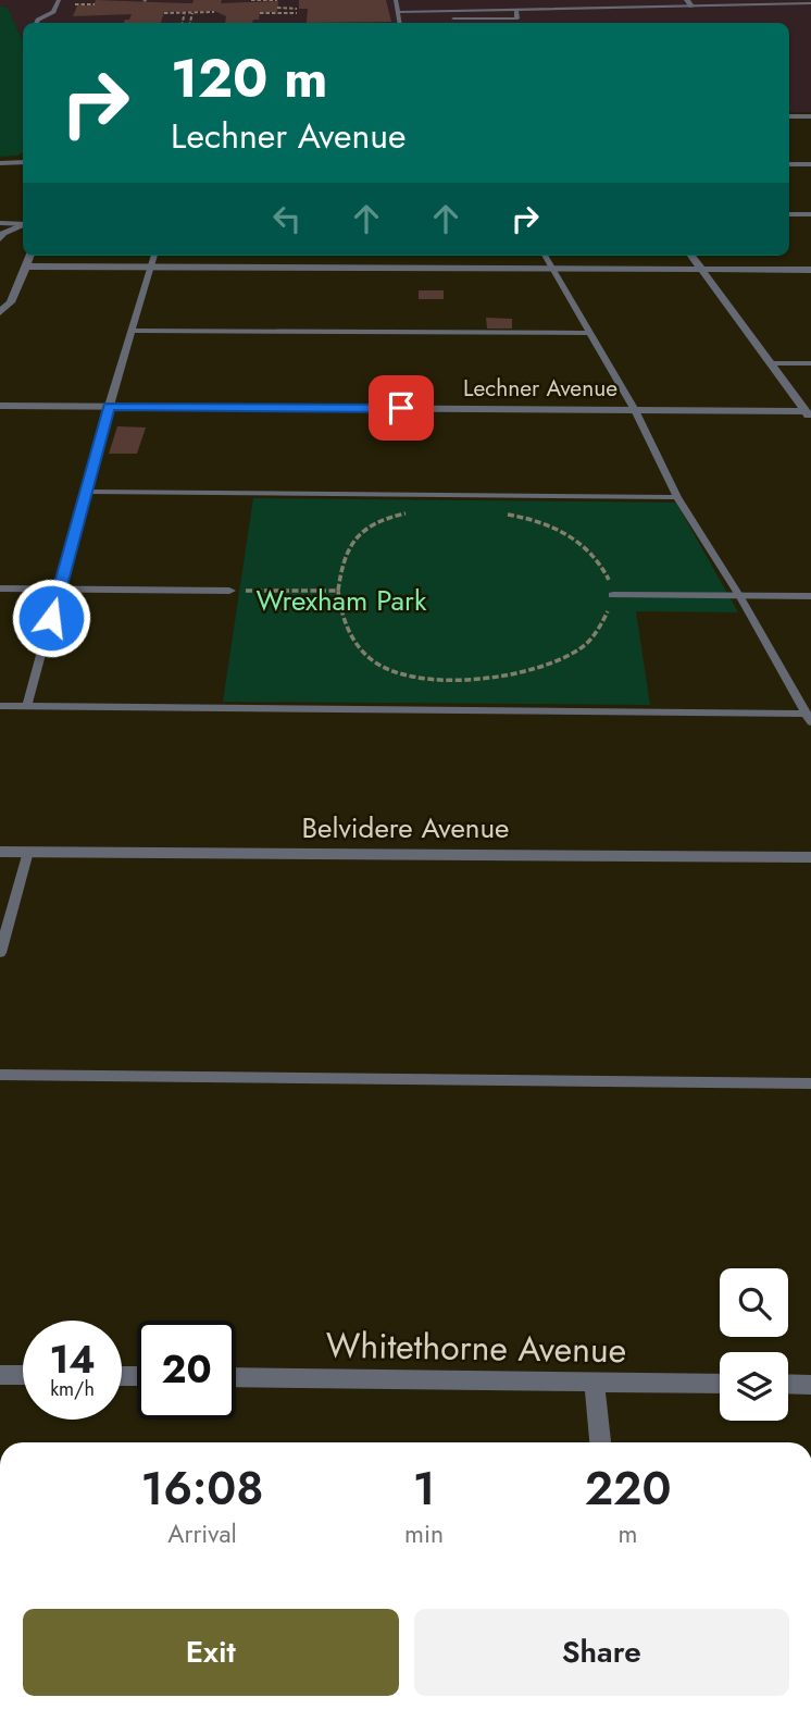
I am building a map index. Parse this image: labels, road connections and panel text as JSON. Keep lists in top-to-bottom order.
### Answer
{
  "streets": {
    "street": ["Lechner Avenue", "Belvidere Avenue", "Whitethorne Avenue"]
  },
  "parks": ["Wrexham Park"],
  "page": {
    "turn": ["120 m", "Lechner Avenue"],
    "speed": "14 km/h",
    "limit": "20",
    "eta": [
      "16:08",
      "Arrival",
      "1",
      "min",
      "220",
      "m"
    ],
    "buttons": ["Exit", "Share"]
  }
}
